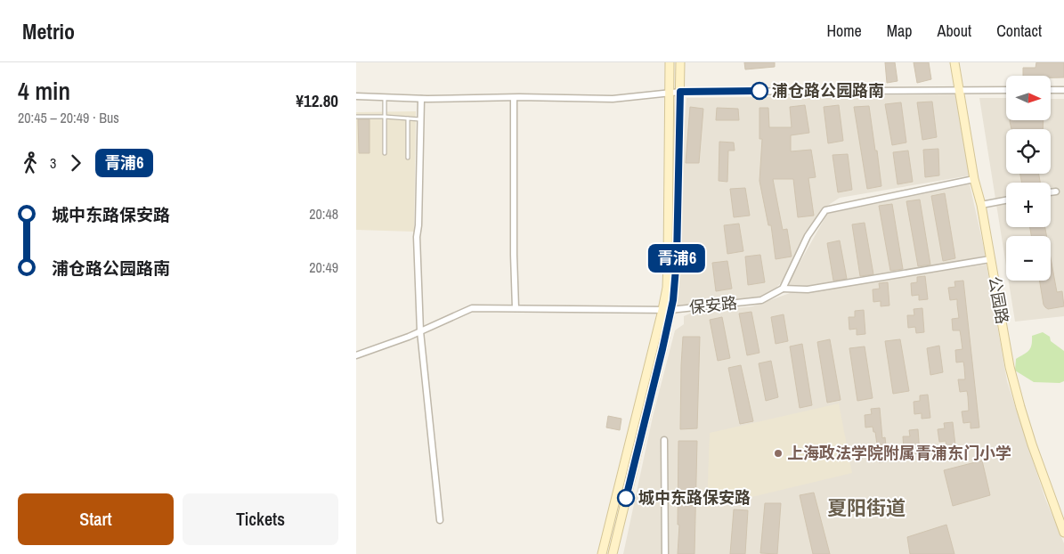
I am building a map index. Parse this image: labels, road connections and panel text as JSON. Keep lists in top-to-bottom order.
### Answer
{
  "streets": {
    "main road": ["公园路"],
    "street": ["保安路"]
  },
  "districts": ["夏阳街道"],
  "places": ["浦仓路公园路南", "上海政法学院附属青浦东门小学", "城中东路保安路"],
  "lines": ["bus line 青浦6"],
  "north": "right",
  "page": {
    "header": "Metrio",
    "nav": [
      "Home",
      "Map",
      "About",
      "Contact"
    ],
    "heading": ["4 min", "20:45 – 20:49 · Bus", "¥12.80"],
    "on_map": "青浦6",
    "map_buttons": ["+", "−"],
    "legs": ["3", "青浦6"],
    "list": [
      {
        "name": "城中东路保安路",
        "value": "20:48"
      },
      {
        "name": "浦仓路公园路南",
        "value": "20:49"
      }
    ],
    "buttons": ["Start", "Tickets"]
  }
}
